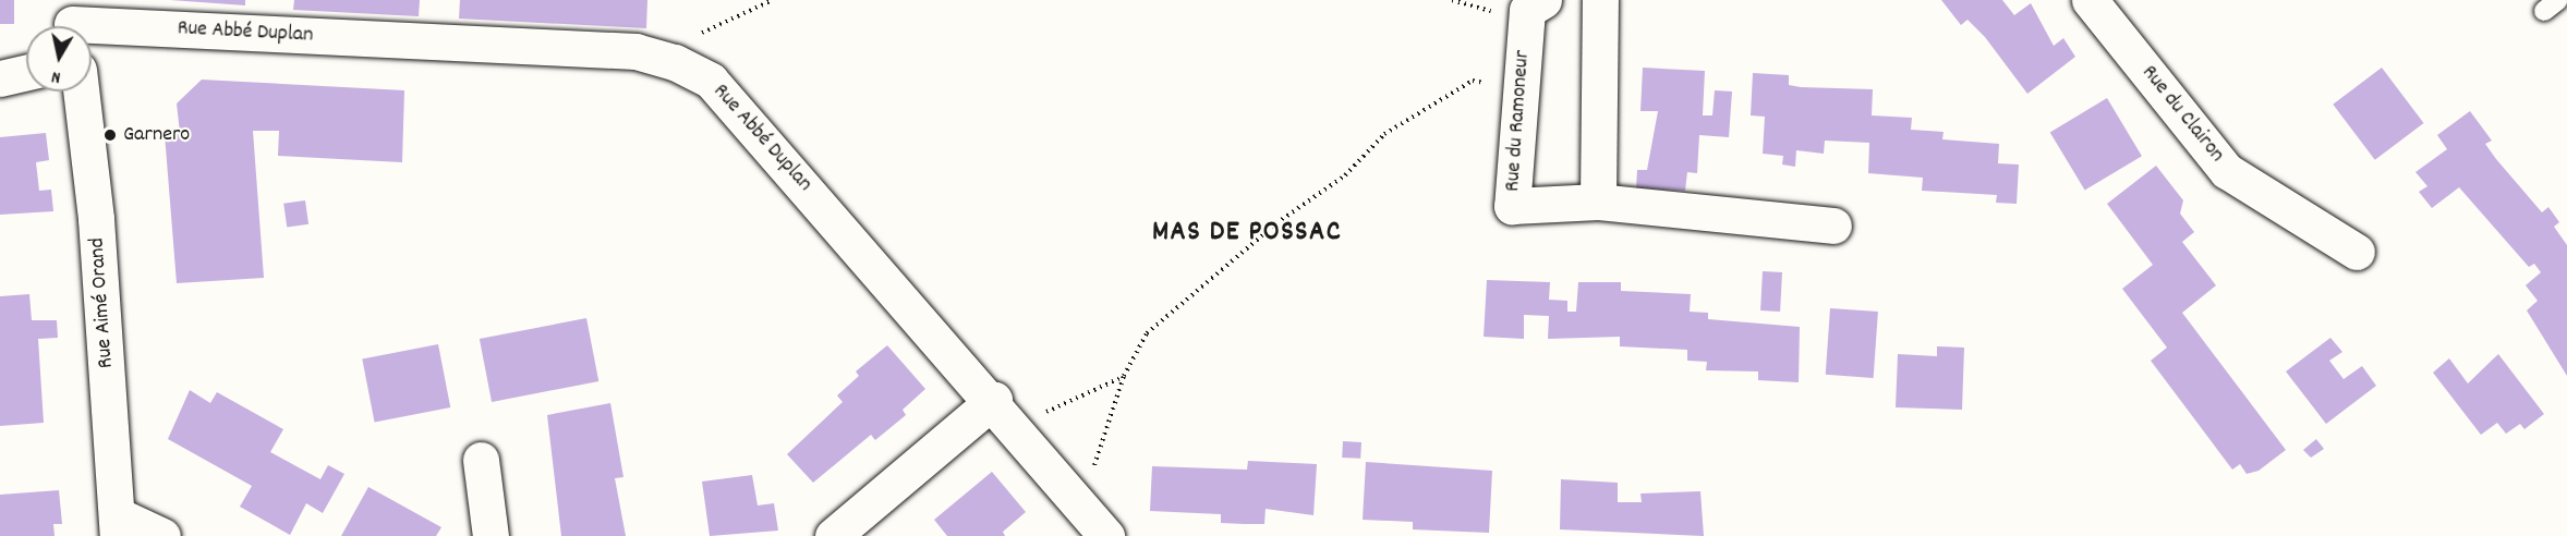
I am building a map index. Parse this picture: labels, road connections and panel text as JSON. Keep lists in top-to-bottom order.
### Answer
{
  "streets": {
    "street": [
      "Rue Abbé Duplan",
      "Rue du Clairon",
      "Rue du Ramoneur",
      "Rue Aimé Orand"
    ]
  },
  "districts": ["MAS DE POSSAC"],
  "places": ["Garnero"],
  "north": "bottom"
}
